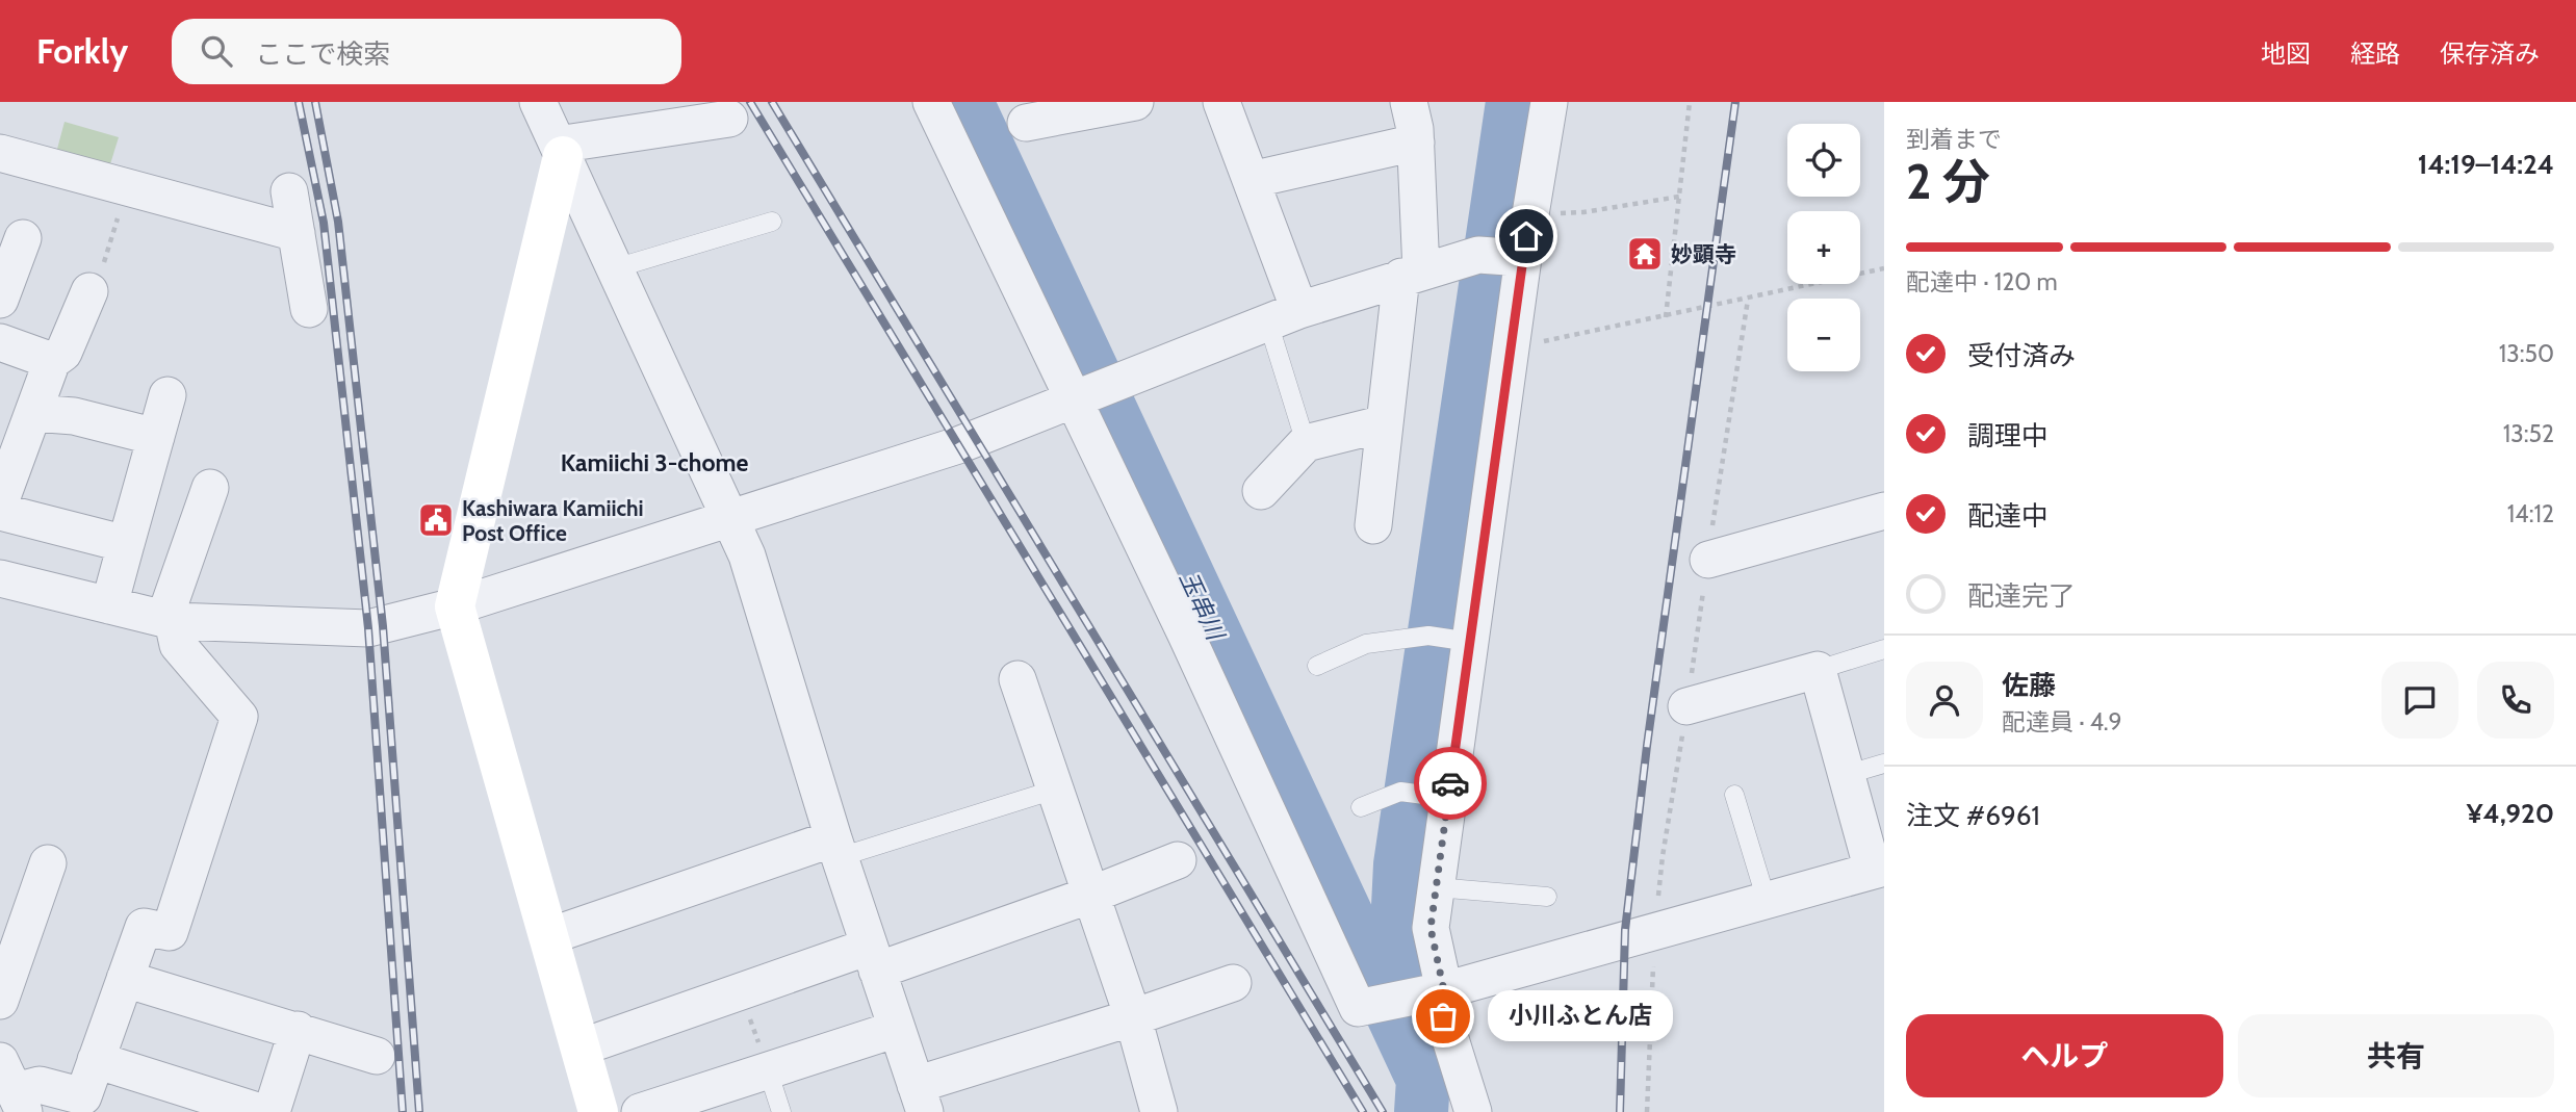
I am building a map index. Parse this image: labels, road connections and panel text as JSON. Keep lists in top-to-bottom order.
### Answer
{
  "districts": ["Kamiichi 3-chome"],
  "water": ["玉串川"],
  "places": {
    "temple": ["妙顕寺"],
    "public building": ["Kashiwara Kamiichi Post Office"],
    "other": ["小川ふとん店"]
  },
  "page": {
    "header": "Forkly",
    "search": "ここで検索",
    "nav": ["地図", "経路", "保存済み"],
    "heading": ["2 分", "到着まで", "14:19–14:24"],
    "panel": [
      "佐藤",
      "配達員 · 4.9",
      "注文 #6961",
      "¥4,920"
    ],
    "map_buttons": ["+", "−"],
    "bar": "配達中 · 120 m",
    "list": [
      ["受付済み", "13:50"],
      ["調理中", "13:52"],
      ["配達中", "14:12"],
      "配達完了"
    ],
    "bubble": "小川ふとん店",
    "buttons": ["ヘルプ", "共有"]
  }
}
